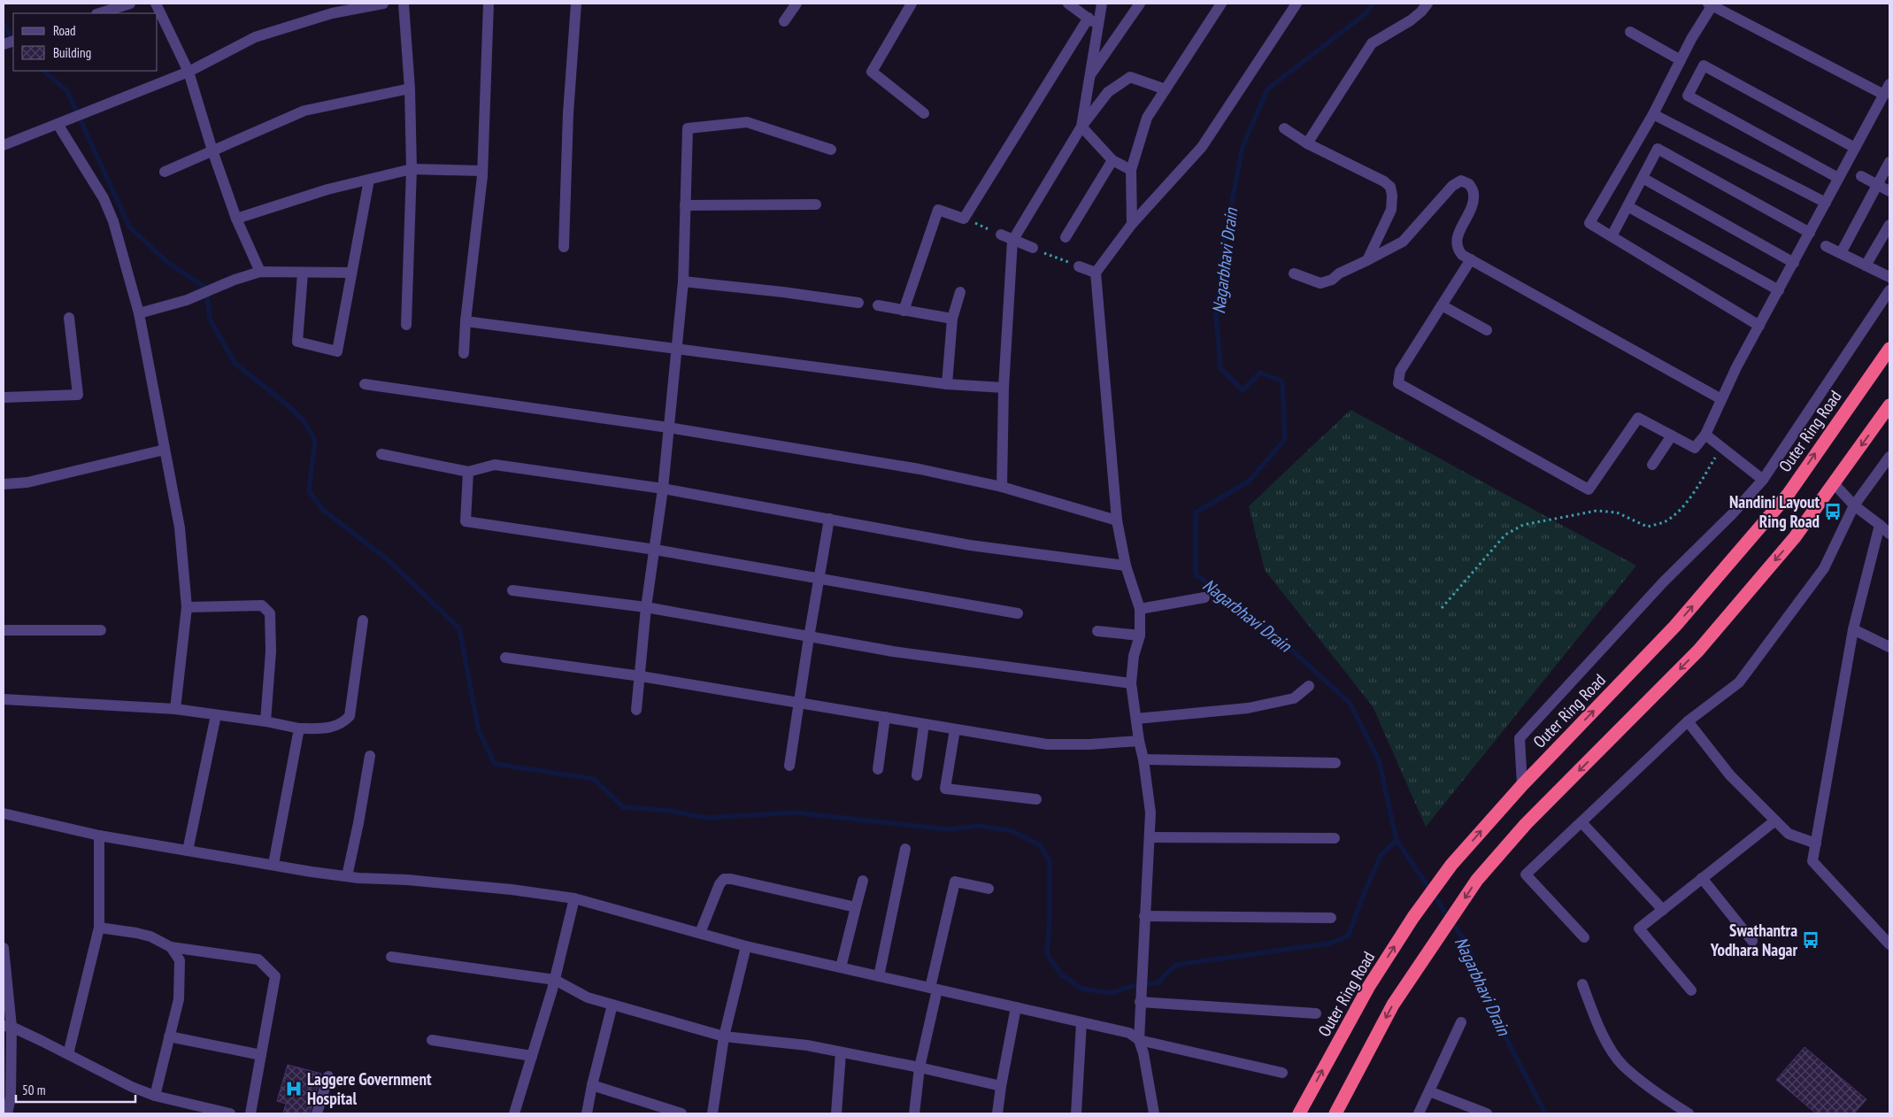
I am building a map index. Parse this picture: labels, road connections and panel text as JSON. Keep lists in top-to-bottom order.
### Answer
{
  "streets": {
    "highway": ["Outer Ring Road"]
  },
  "water": ["Nagarbhavi Drain"],
  "places": {
    "bus stop": ["Nandini Layout Ring Road", "Swathantra Yodhara Nagar"],
    "hospital": ["Laggere Government Hospital"]
  },
  "legend": ["Road", "Building"],
  "scale_bar": "50 m"
}
